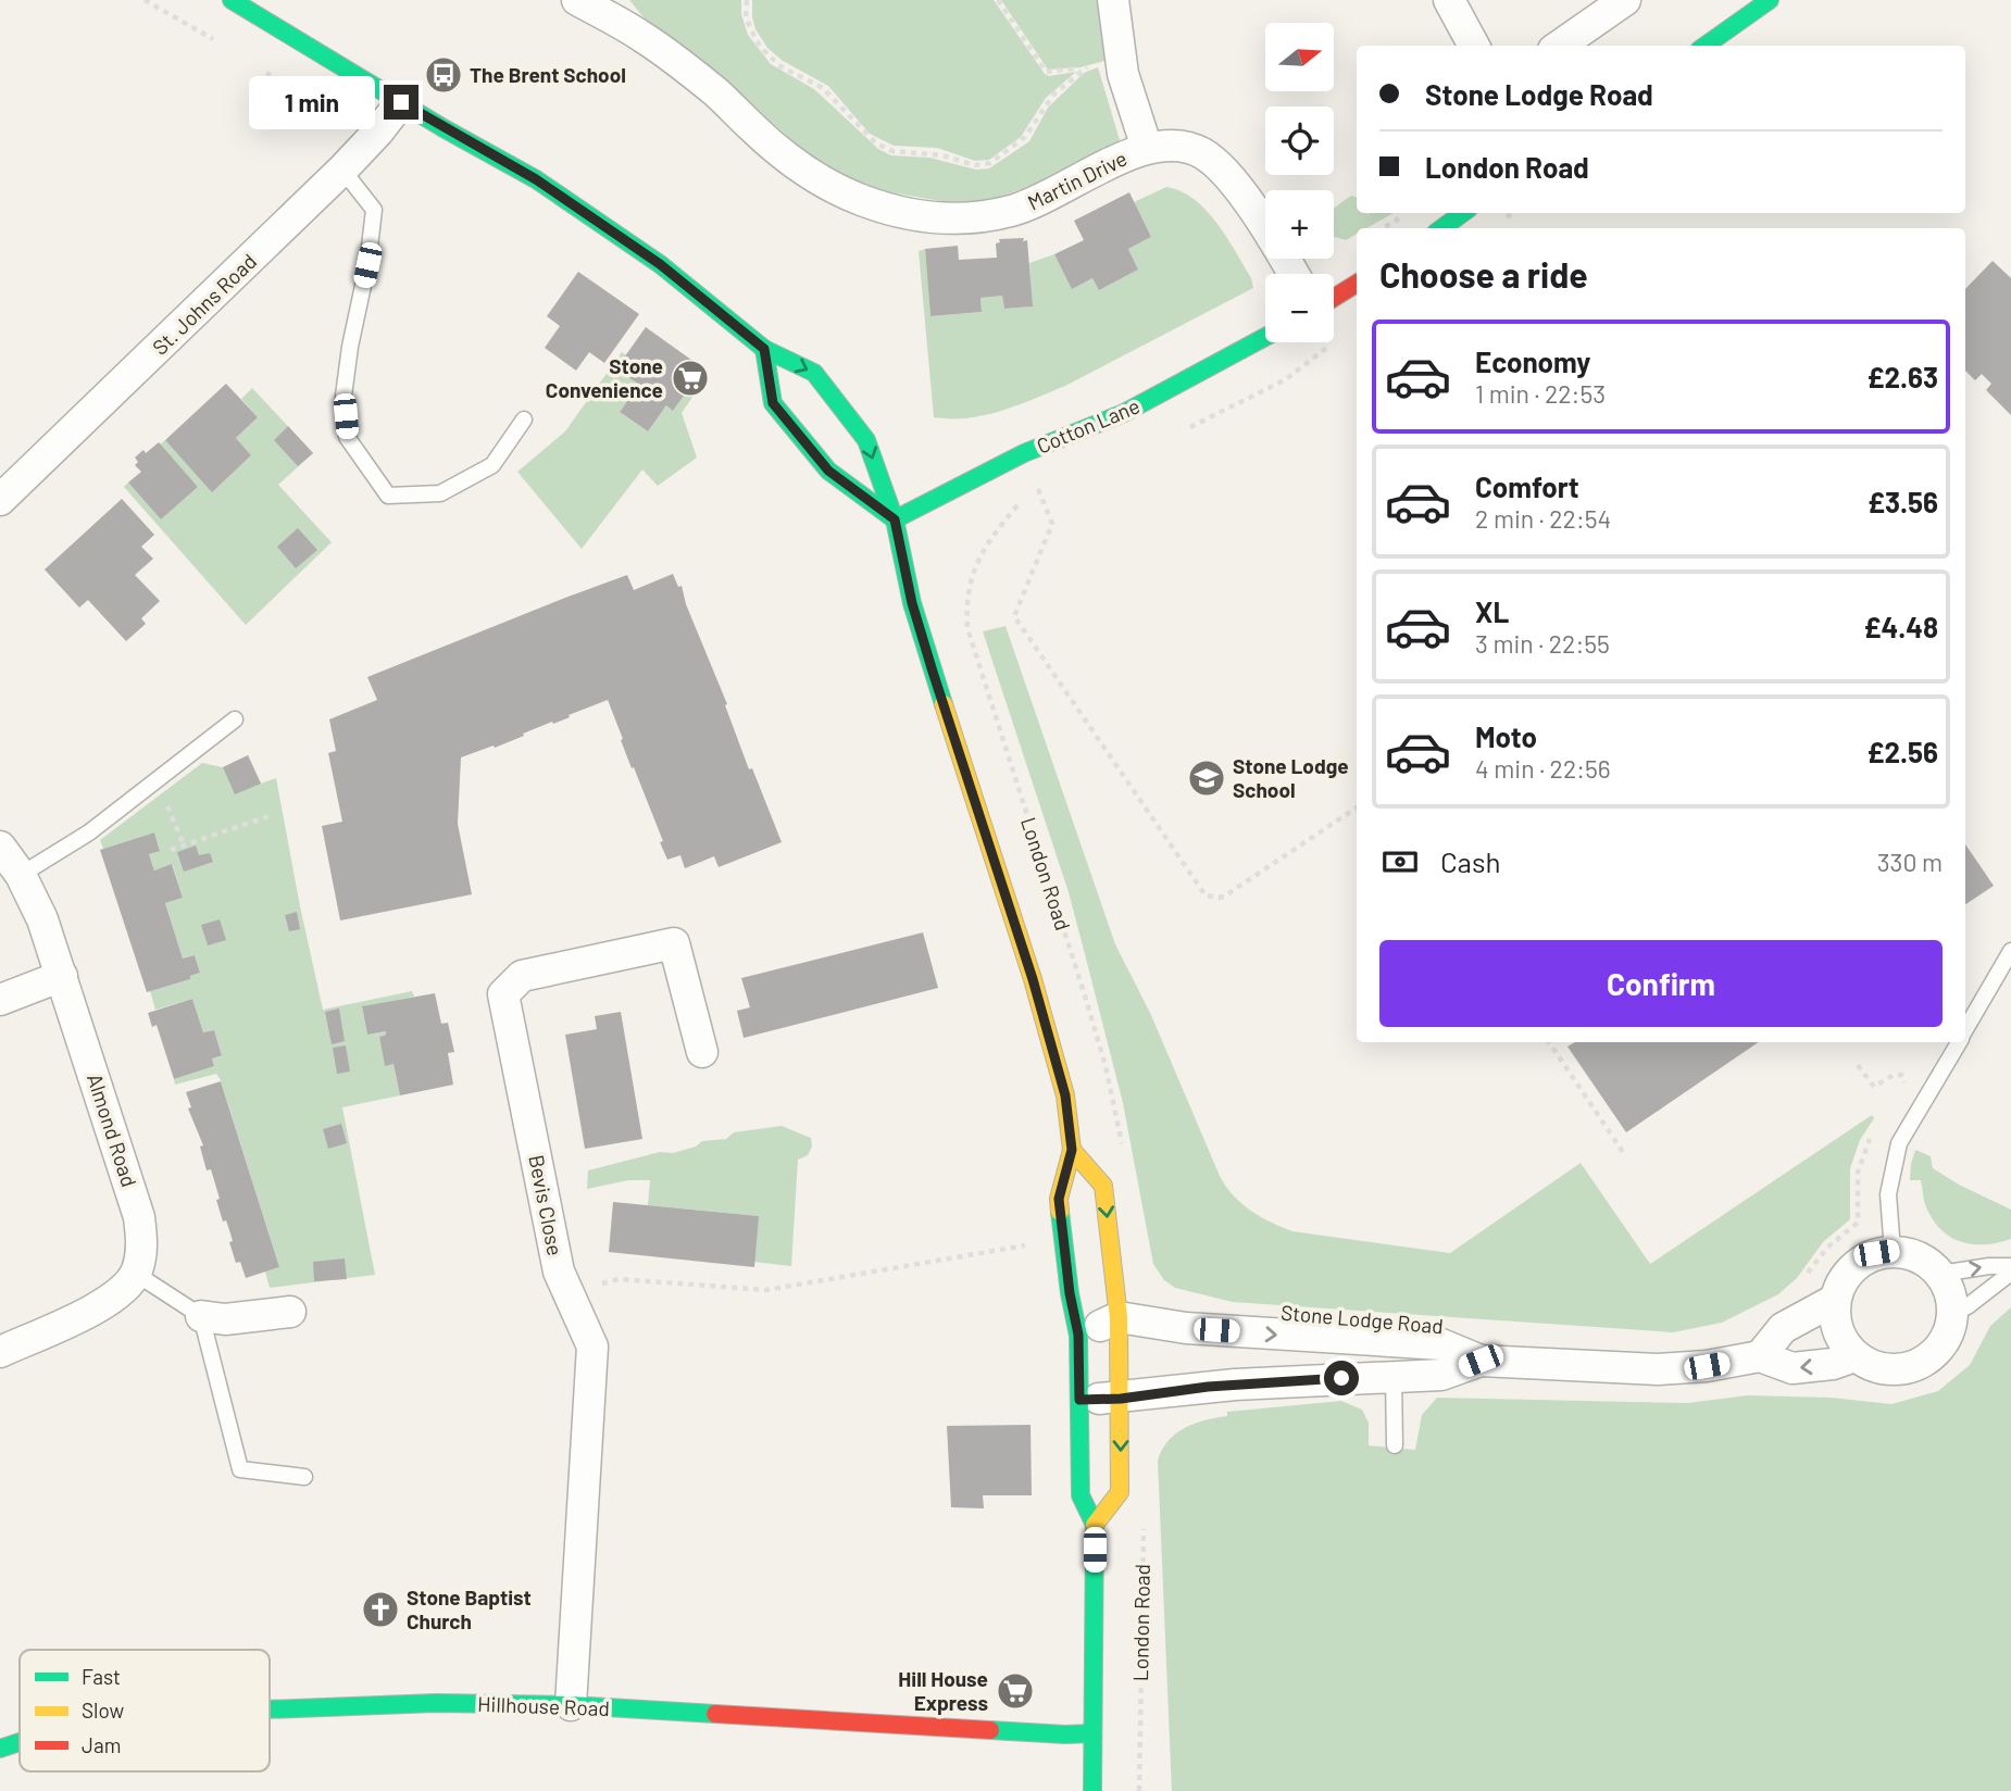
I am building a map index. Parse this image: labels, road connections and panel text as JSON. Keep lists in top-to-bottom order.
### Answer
{
  "streets": {
    "main road": ["Cotton Lane", "Hillhouse Road"],
    "street": [
      "Martin Drive",
      "St. Johns Road",
      "Almond Road",
      "Bevis Close",
      "Stone Lodge Road"
    ],
    "path": ["London Road"]
  },
  "crossings": [
    ["Bevis Close", "Hillhouse Road"]
  ],
  "places": {
    "bus stop": ["The Brent School"],
    "supermarket": ["Stone Convenience", "Hill House Express"],
    "school or university": ["Stone Lodge School"],
    "church": ["Stone Baptist Church"]
  },
  "legend": ["Fast", "Slow", "Jam"],
  "north": "right",
  "page": {
    "map_buttons": ["+", "−"],
    "banner": ["Stone Lodge Road", "London Road"],
    "bubble": "1 min",
    "heading": "Choose a ride",
    "list": [
      {
        "name": "Economy",
        "note": "1 min · 22:53",
        "value": "£2.63"
      },
      {
        "name": "Comfort",
        "note": "2 min · 22:54",
        "value": "£3.56"
      },
      {
        "name": "XL",
        "note": "3 min · 22:55",
        "value": "£4.48"
      },
      {
        "name": "Moto",
        "note": "4 min · 22:56",
        "value": "£2.56"
      }
    ],
    "pay": ["Cash", "330 m"],
    "buttons": "Confirm"
  }
}
